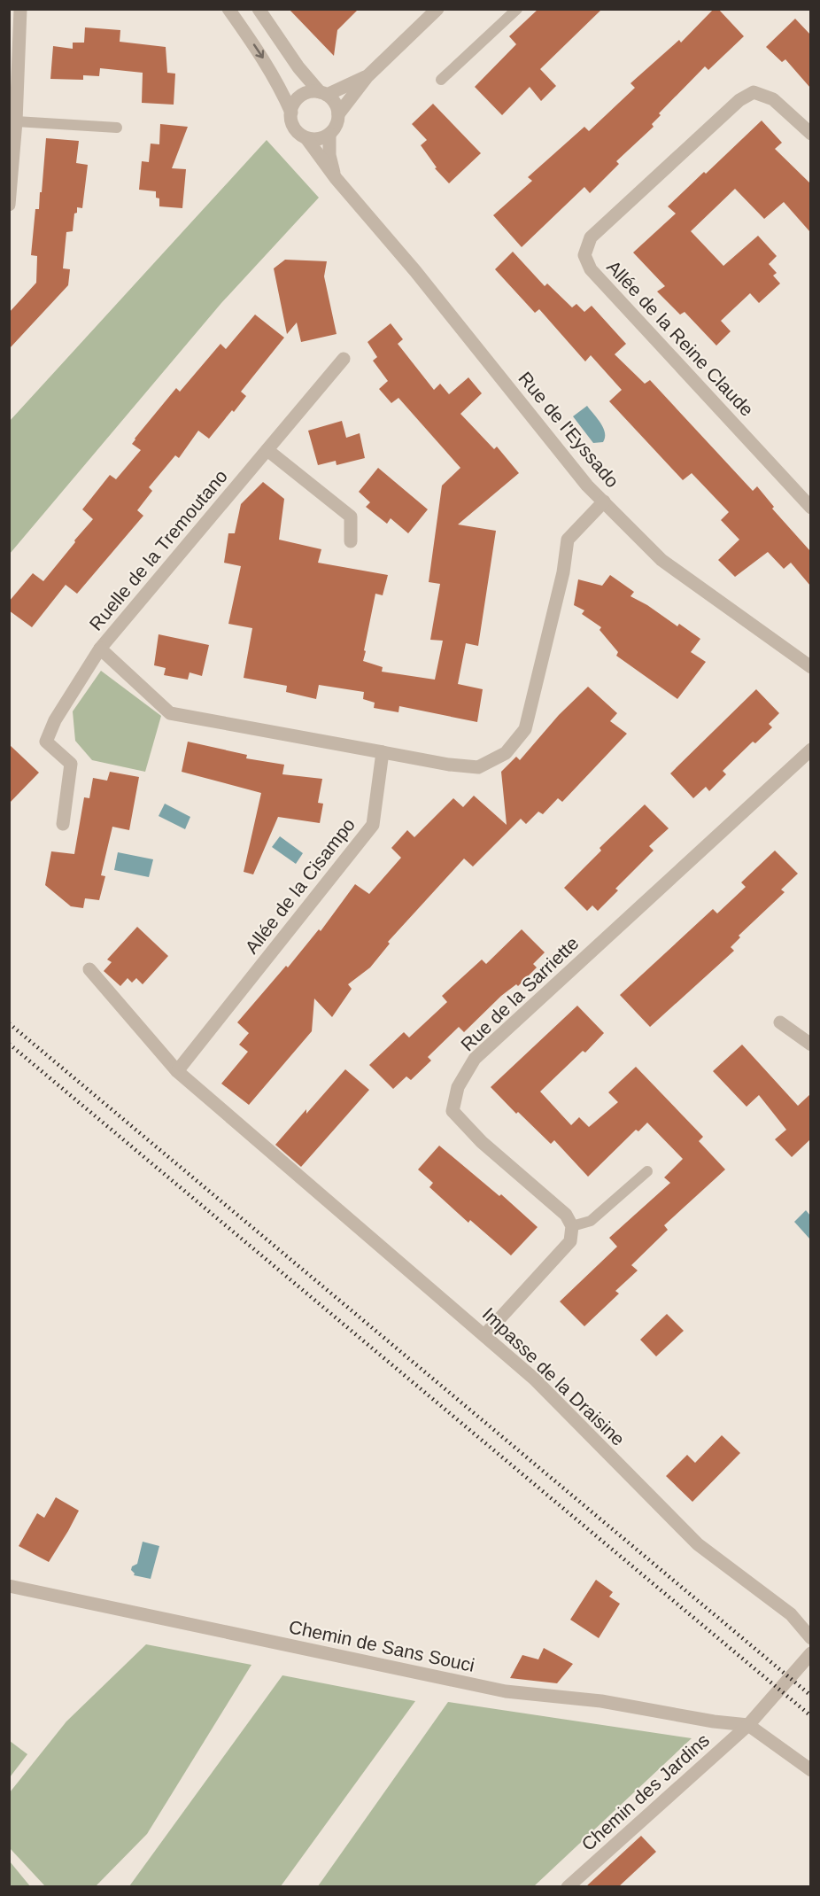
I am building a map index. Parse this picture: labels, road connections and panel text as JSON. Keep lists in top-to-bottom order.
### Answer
{
  "streets": {
    "street": [
      "Allée de la Reine Claude",
      "Rue de l'Eyssado",
      "Ruelle de la Tremoutano",
      "Allée de la Cisampo",
      "Rue de la Sarriette",
      "Impasse de la Draisine",
      "Chemin de Sans Souci",
      "Chemin des Jardins"
    ]
  },
  "crossings": [
    ["Ruelle de la Tremoutano", "Allée de la Cisampo"],
    ["Allée de la Cisampo", "Impasse de la Draisine"],
    ["Chemin de Sans Souci", "Chemin des Jardins"]
  ]
}
